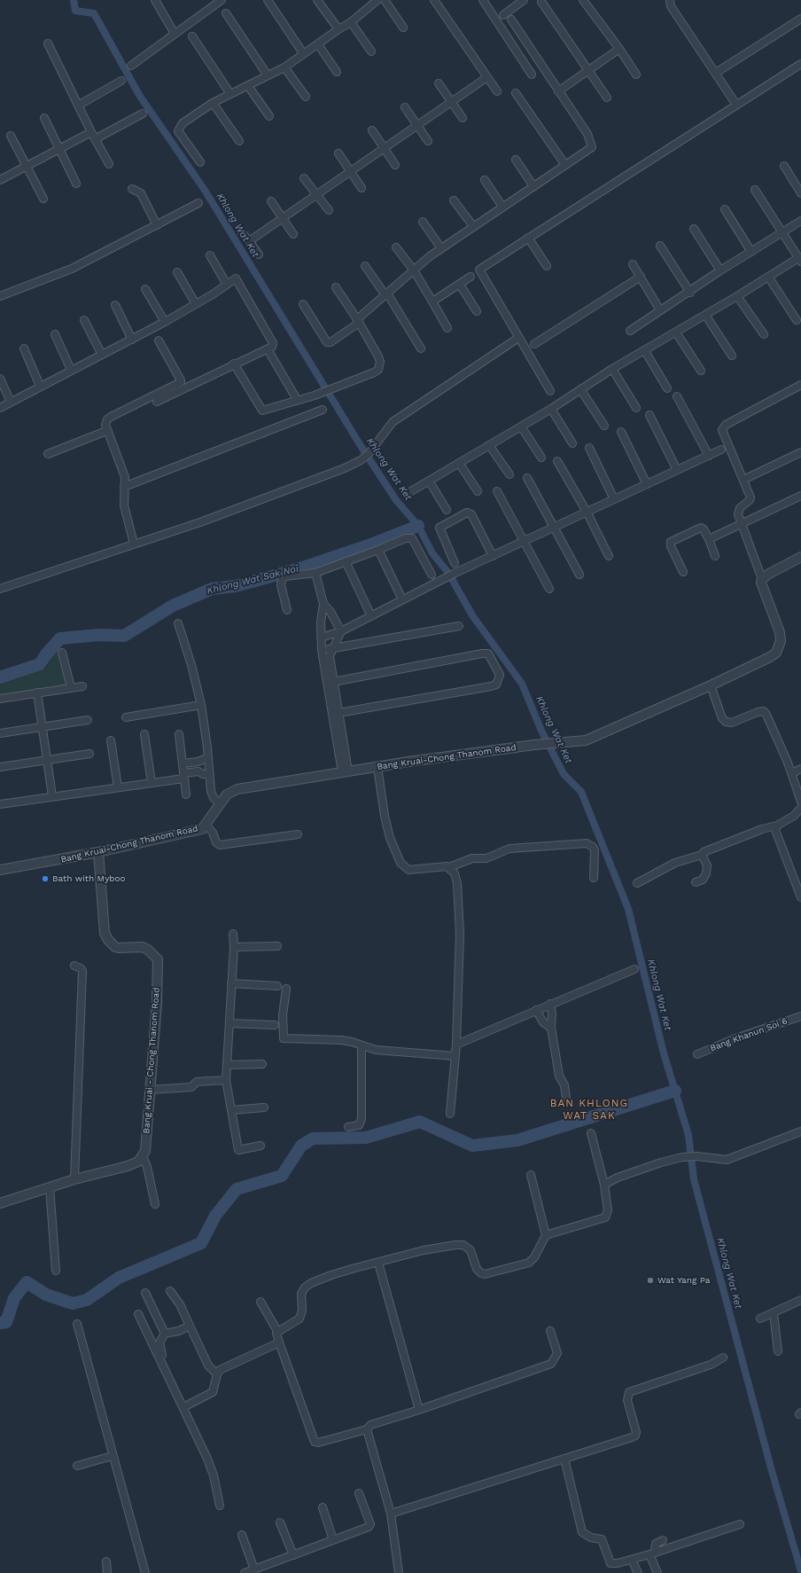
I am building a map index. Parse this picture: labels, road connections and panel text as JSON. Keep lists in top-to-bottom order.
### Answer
{
  "streets": {
    "street": ["Bang Kruai-Chong Thanom Road", "Bang Khanun Soi 6", "Bang Kruai - Chong Thanom Road"]
  },
  "crossings": [
    ["Bang Kruai-Chong Thanom Road", "Bang Kruai - Chong Thanom Road"]
  ],
  "districts": ["BAN KHLONG WAT SAK"],
  "water": ["Khlong Wat Ket", "Khlong Wat Sak Noi"],
  "places": ["Bath with Myboo", "Wat Yang Pa"]
}
